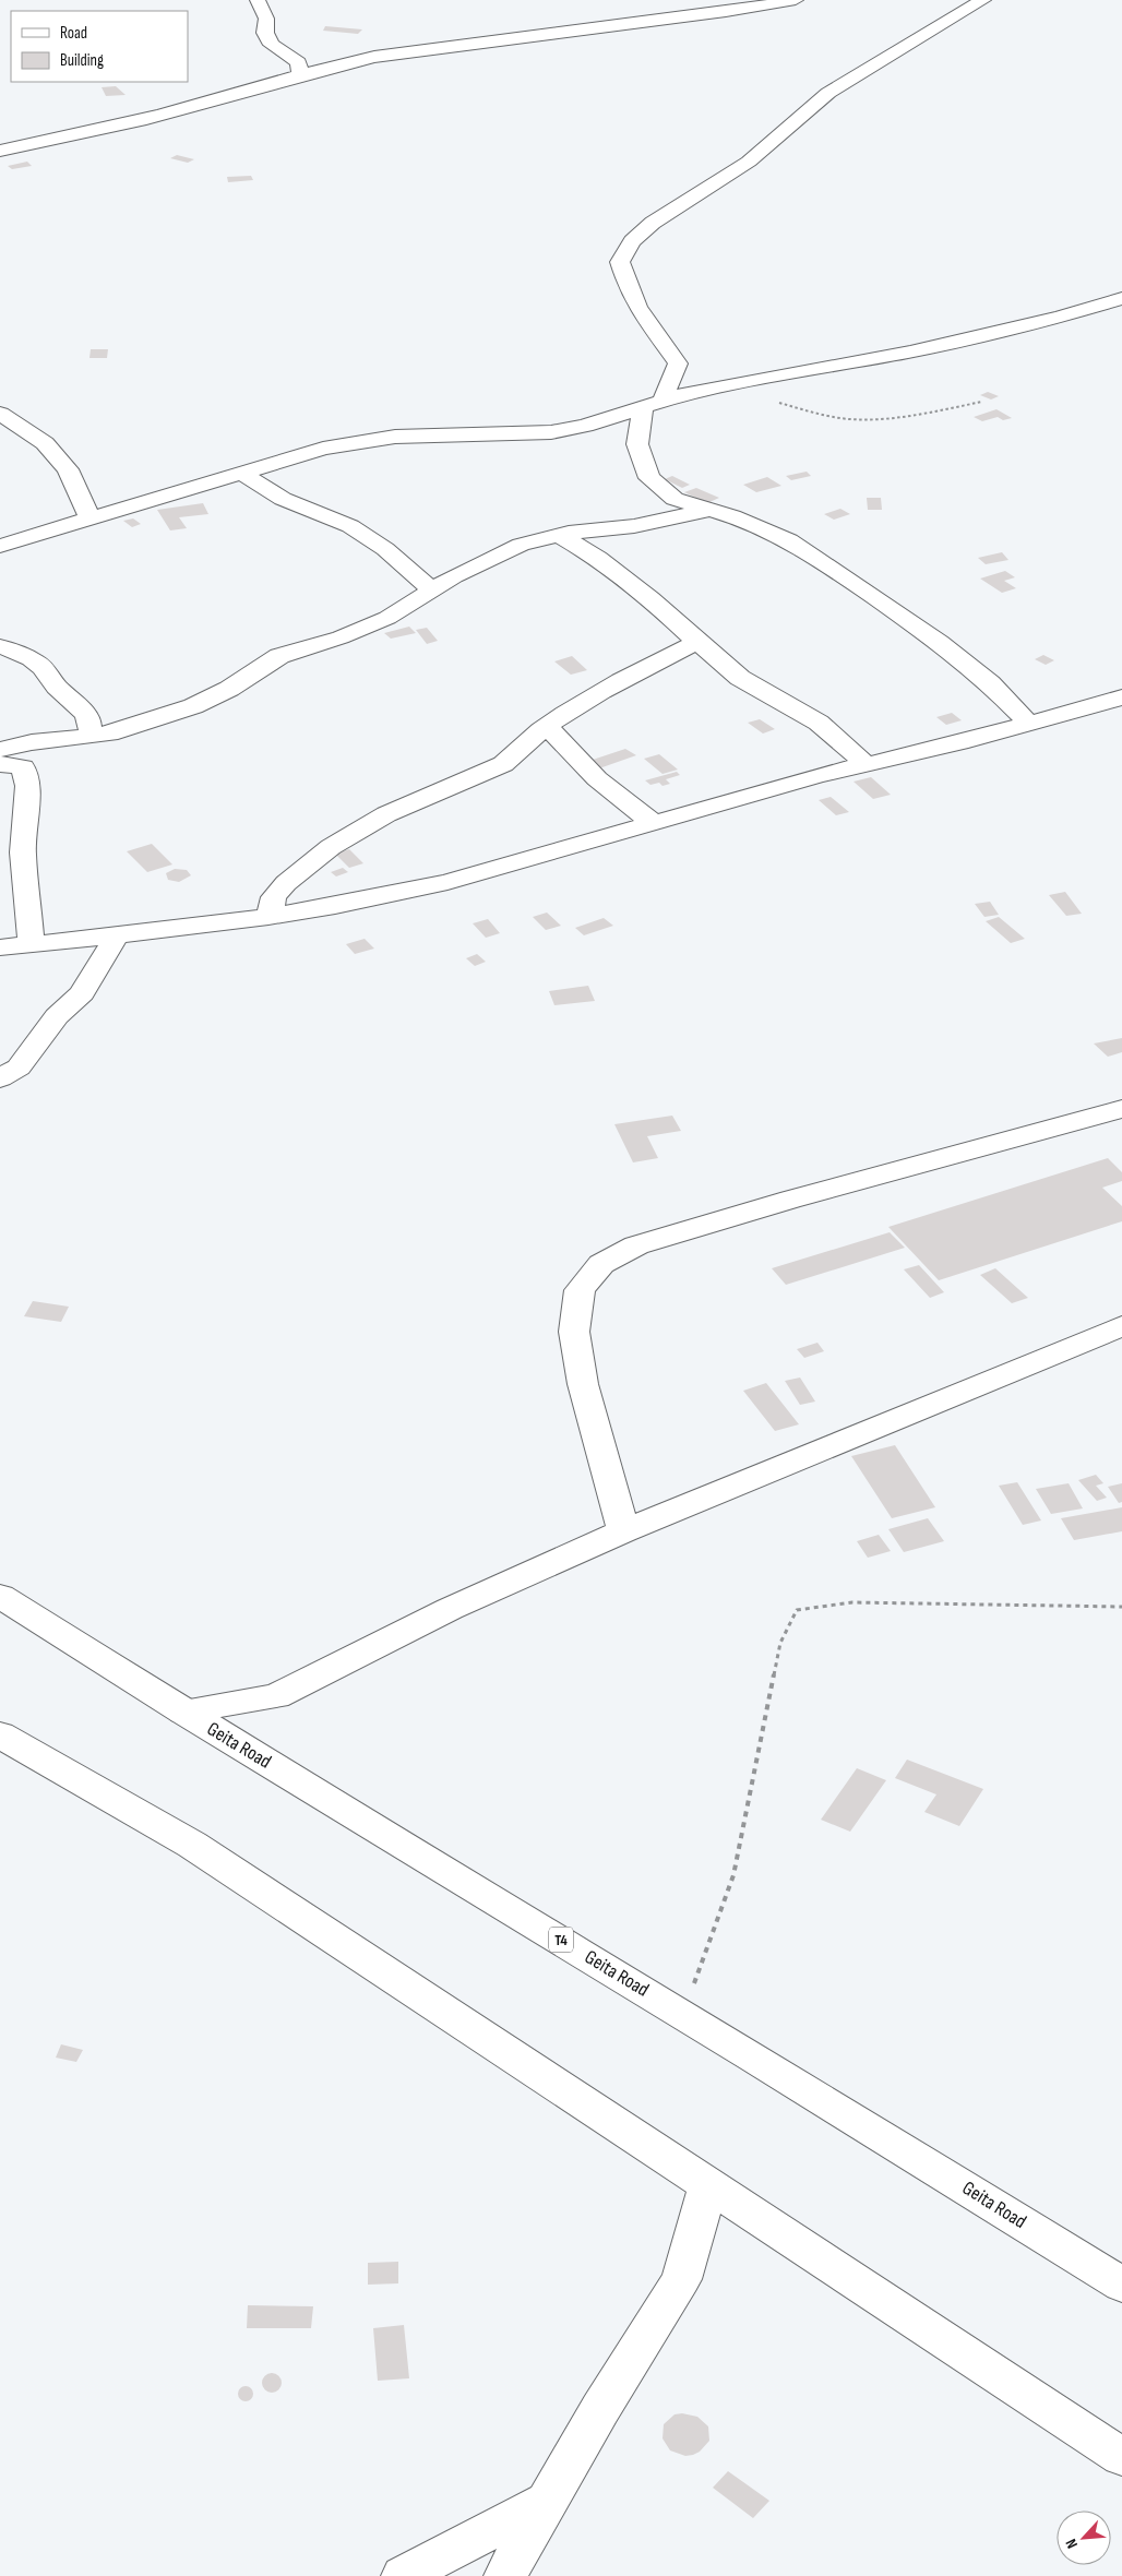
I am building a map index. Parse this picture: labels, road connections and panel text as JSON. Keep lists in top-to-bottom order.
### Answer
{
  "streets": {
    "main road": ["Geita Road", "T4"]
  },
  "legend": ["Road", "Building"],
  "north": "bottom left"
}
